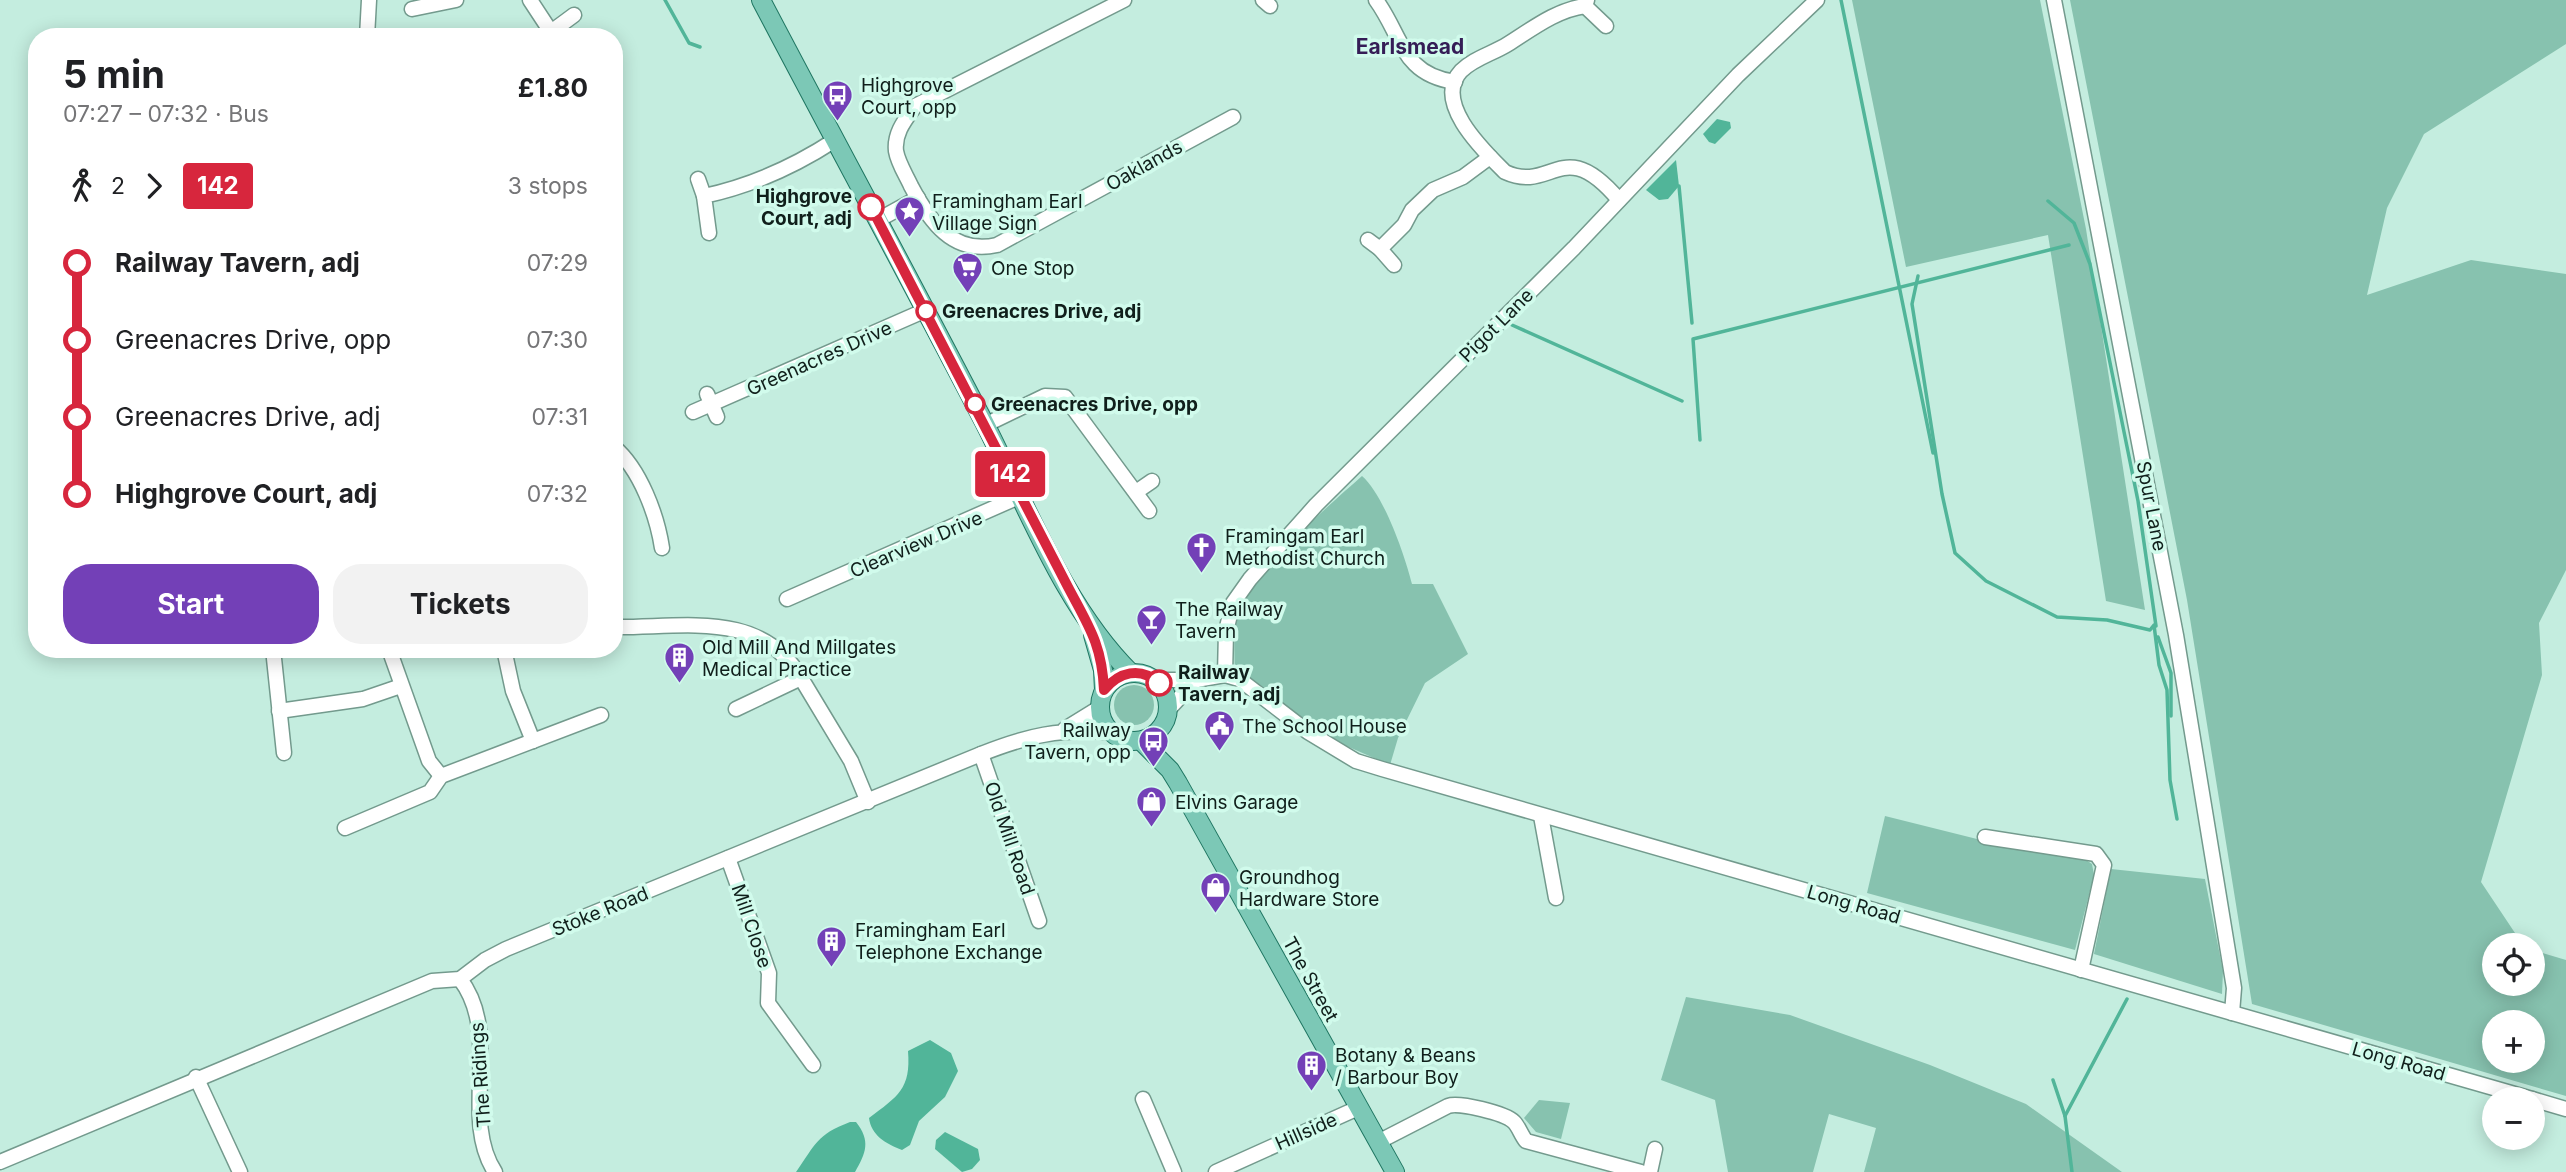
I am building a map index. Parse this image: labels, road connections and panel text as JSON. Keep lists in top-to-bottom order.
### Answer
{
  "streets": {
    "main road": ["The Street"],
    "street": [
      "Oaklands",
      "Pigot Lane",
      "Greenacres Drive",
      "Spur Lane",
      "Clearview Drive",
      "Old Mill Road",
      "Long Road",
      "Stoke Road",
      "Mill Close",
      "The Ridings",
      "Hillside"
    ]
  },
  "crossings": [
    ["Pigot Lane", "Long Road"],
    ["Spur Lane", "Long Road"],
    ["Old Mill Road", "Stoke Road"],
    ["Stoke Road", "Mill Close"],
    ["Stoke Road", "The Street"],
    ["Stoke Road", "The Ridings"],
    ["The Street", "Hillside"]
  ],
  "districts": ["Earlsmead"],
  "places": {
    "bus stop": ["Highgrove Court, opp", "Railway Tavern, opp"],
    "other": [
      "Highgrove Court, adj",
      "Greenacres Drive, adj",
      "Greenacres Drive, opp",
      "Railway Tavern, adj"
    ],
    "place": ["Framingham Earl Village Sign"],
    "supermarket": ["One Stop"],
    "church": ["Framingam Earl Methodist Church"],
    "bar": ["The Railway Tavern"],
    "building": ["Old Mill And Millgates Medical Practice", "Framingham Earl Telephone Exchange", "Botany & Beans / Barbour Boy"],
    "public building": ["The School House"],
    "shop": ["Elvins Garage", "Groundhog Hardware Store"]
  },
  "lines": ["bus line 142"],
  "page": {
    "on_map": "142",
    "heading": ["5 min", "07:27 – 07:32 · Bus", "£1.80"],
    "legs": ["2", "142", "3 stops"],
    "list": [
      {
        "name": "Railway Tavern, adj",
        "value": "07:29"
      },
      {
        "name": "Greenacres Drive, opp",
        "value": "07:30"
      },
      {
        "name": "Greenacres Drive, adj",
        "value": "07:31"
      },
      {
        "name": "Highgrove Court, adj",
        "value": "07:32"
      }
    ],
    "buttons": ["Start", "Tickets"],
    "map_buttons": ["+", "−"]
  }
}
